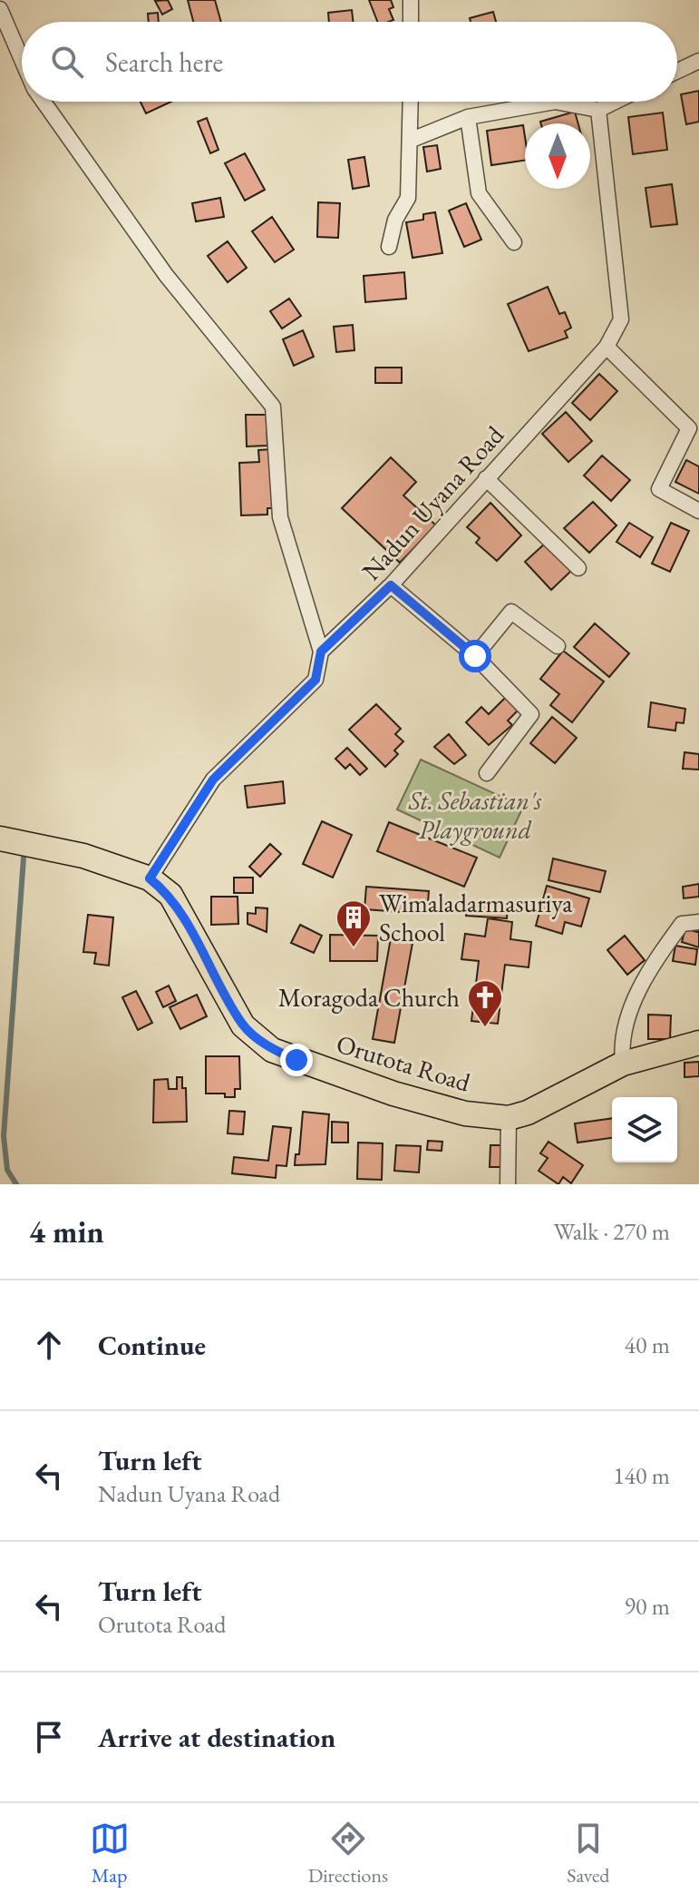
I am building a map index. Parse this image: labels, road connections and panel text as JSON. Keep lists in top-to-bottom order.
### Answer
{
  "streets": {
    "main road": ["Orutota Road"],
    "street": ["Nadun Uyana Road"]
  },
  "crossings": [
    ["Nadun Uyana Road", "Orutota Road"]
  ],
  "parks": ["St. Sebastian's Playground"],
  "places": {
    "building": ["Wimaladarmasuriya School"],
    "church": ["Moragoda Church"]
  },
  "north": "bottom",
  "page": {
    "search": "Search here",
    "heading": ["4 min", "Walk · 270 m"],
    "list": [
      ["Continue", "40 m"],
      ["Turn left", "Nadun Uyana Road", "140 m"],
      ["Turn left", "Orutota Road", "90 m"],
      "Arrive at destination"
    ],
    "nav": ["Map", "Directions", "Saved"]
  }
}
